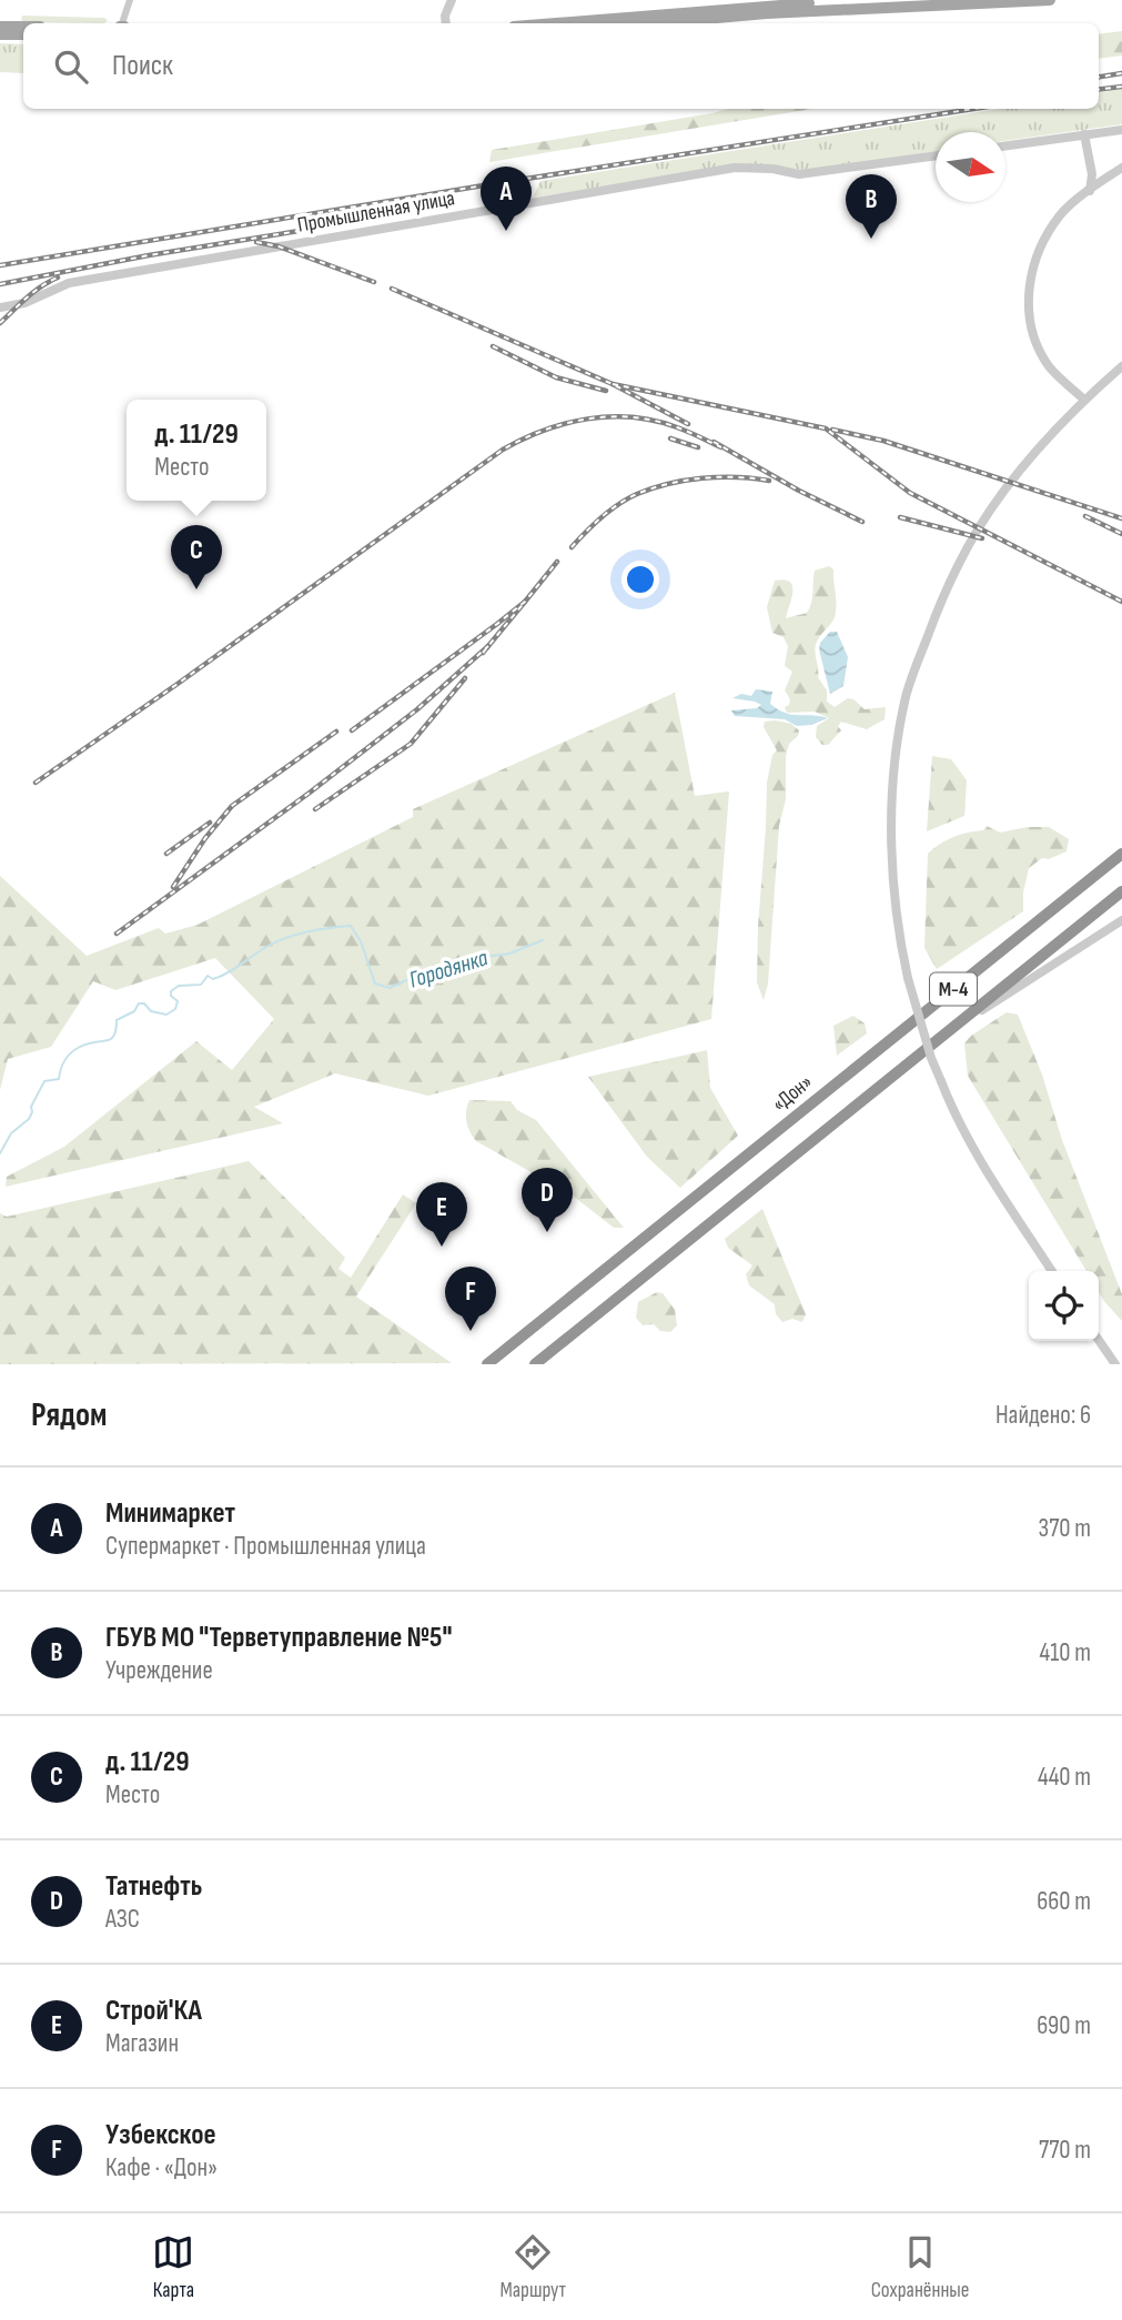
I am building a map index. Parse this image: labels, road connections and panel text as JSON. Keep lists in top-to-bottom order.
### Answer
{
  "streets": {
    "highway": ["М-4", "«Дон»"],
    "street": ["Промышленная улица"]
  },
  "water": ["Городянка"],
  "north": "right",
  "page": {
    "search": "Поиск",
    "pins": [
      "A",
      "B",
      "C",
      "D",
      "E",
      "F"
    ],
    "popup": ["д. 11/29", "Место"],
    "heading": ["Рядом", "Найдено: 6"],
    "list": [
      {
        "mark": "A",
        "name": "Минимаркет",
        "note": "Супермаркет · Промышленная улица",
        "value": "370 m"
      },
      {
        "mark": "B",
        "name": "ГБУВ МО \"Терветуправление №5\"",
        "note": "Учреждение",
        "value": "410 m"
      },
      {
        "mark": "C",
        "name": "д. 11/29",
        "note": "Место",
        "value": "440 m"
      },
      {
        "mark": "D",
        "name": "Татнефть",
        "note": "АЗС",
        "value": "660 m"
      },
      {
        "mark": "E",
        "name": "Строй'КА",
        "note": "Магазин",
        "value": "690 m"
      },
      {
        "mark": "F",
        "name": "Узбекское",
        "note": "Кафе · «Дон»",
        "value": "770 m"
      }
    ],
    "nav": ["Карта", "Маршрут", "Сохранённые"]
  }
}
